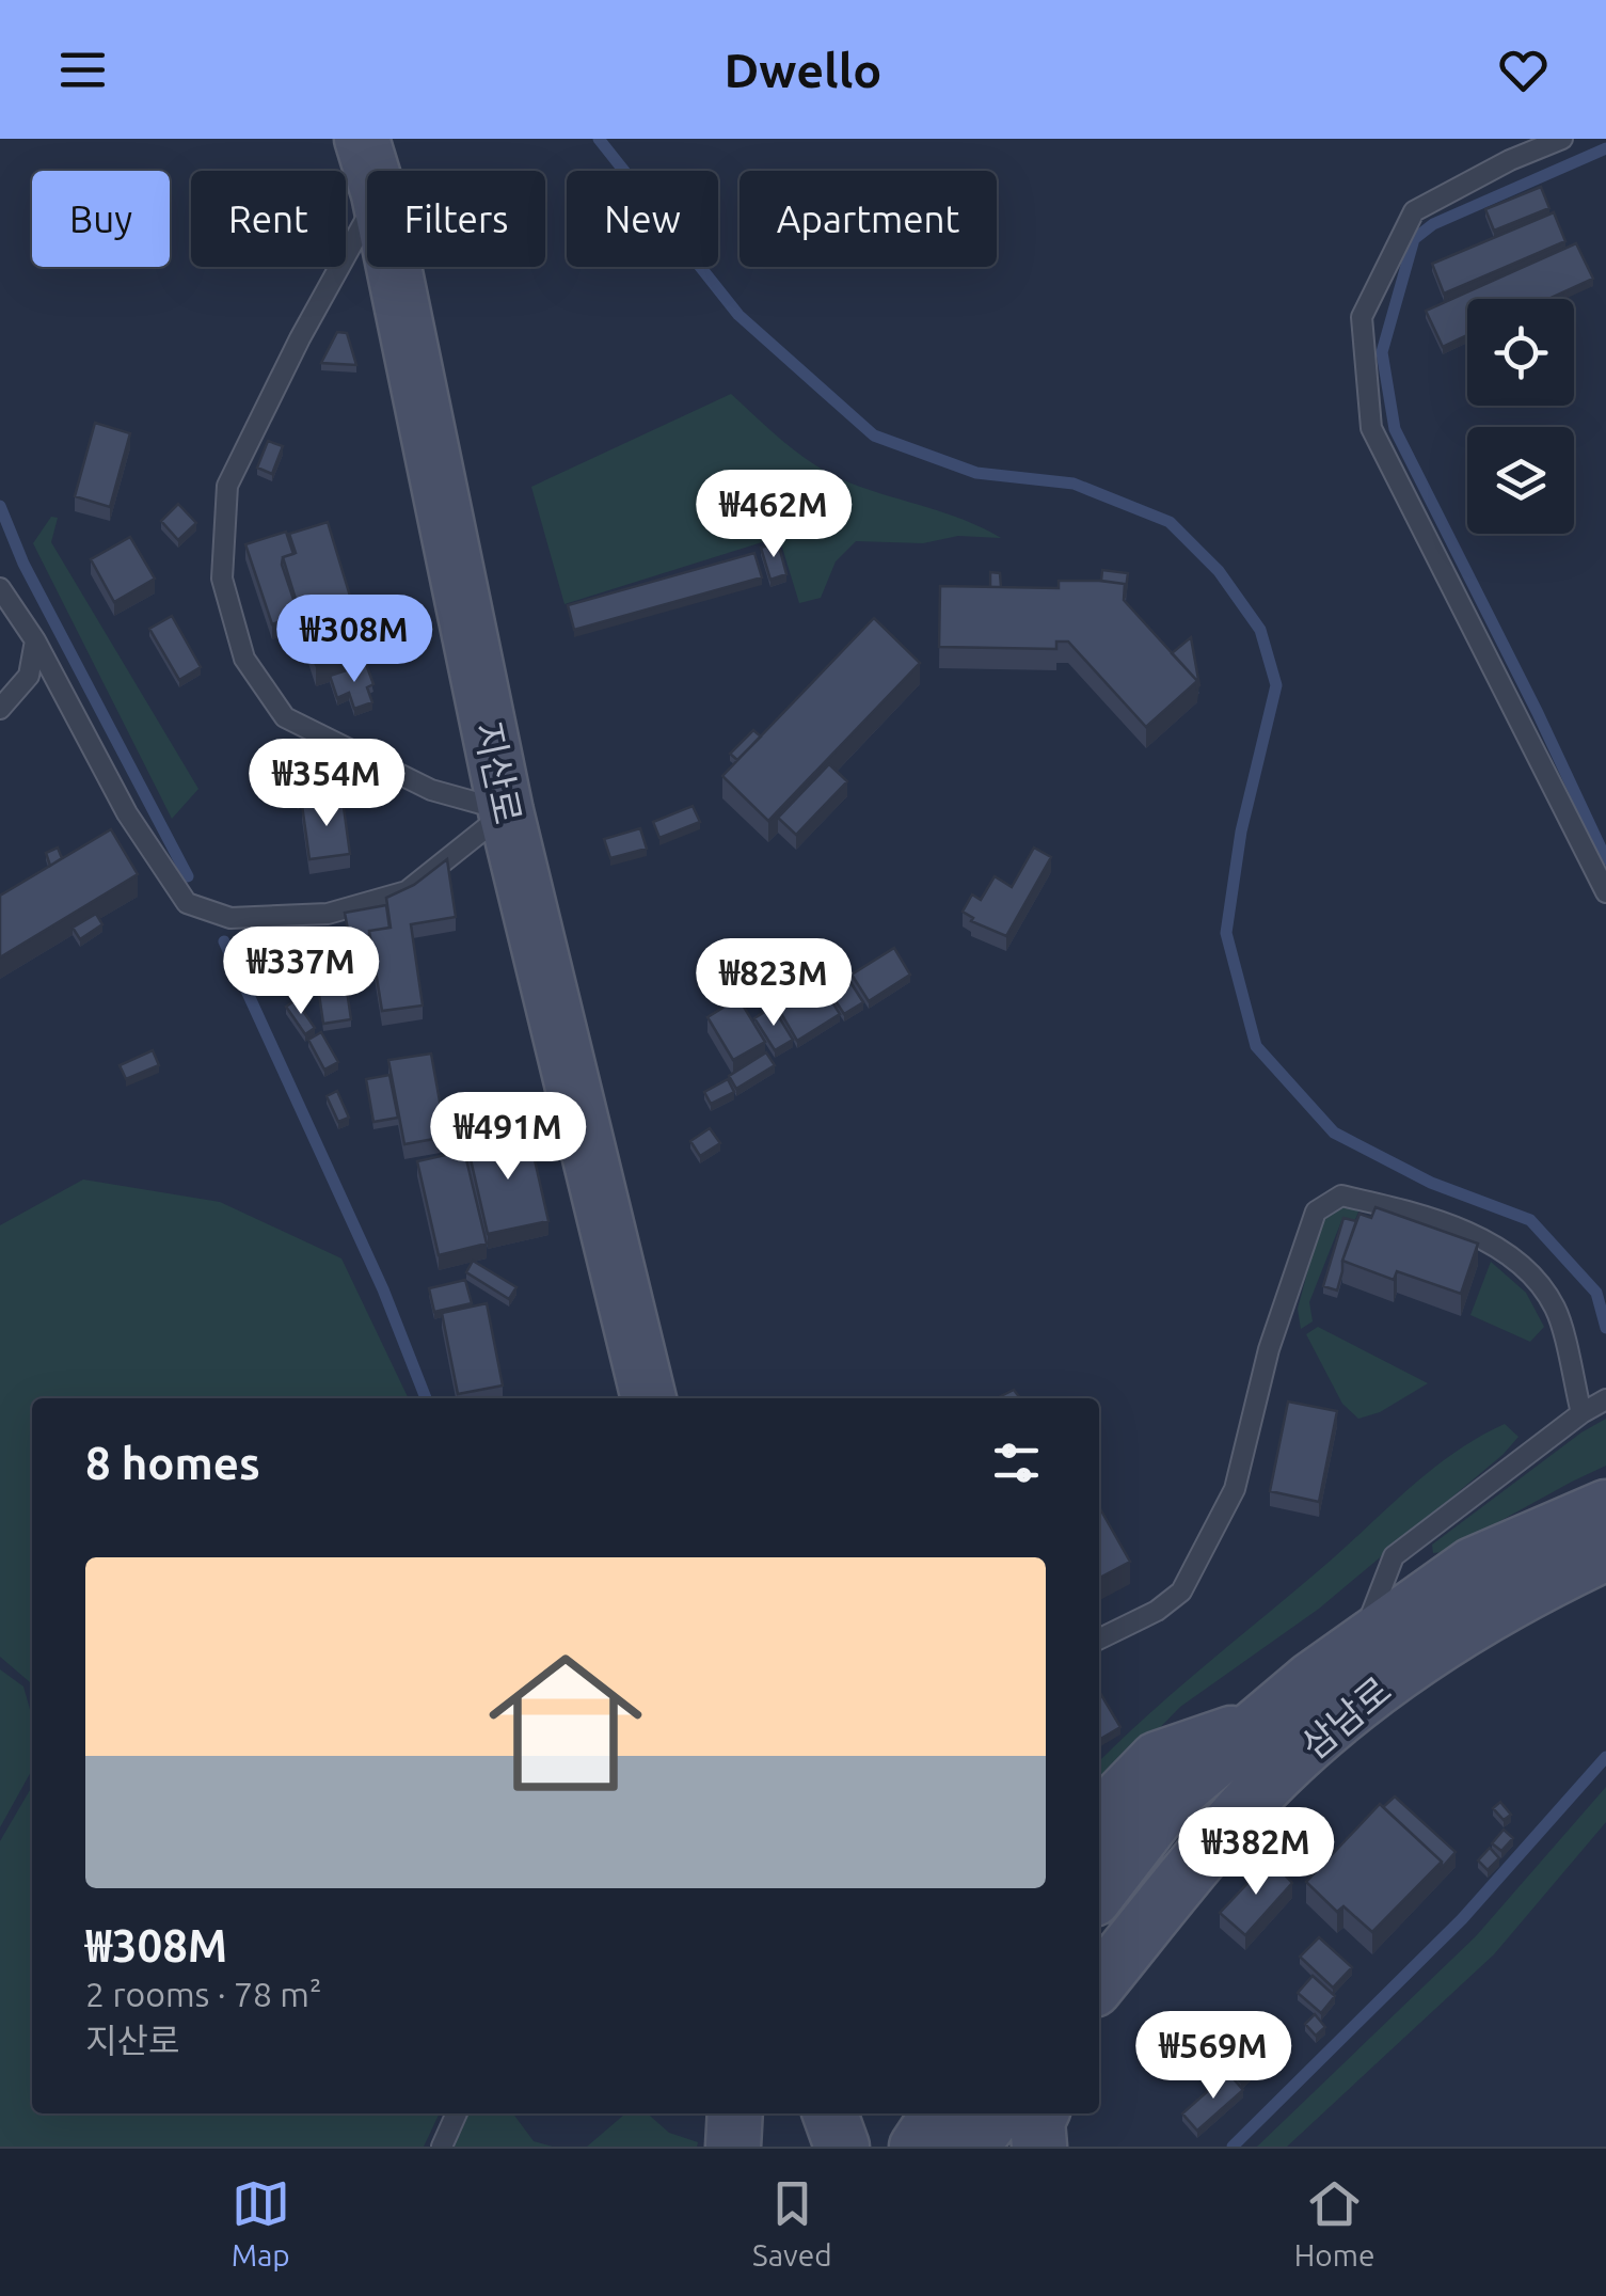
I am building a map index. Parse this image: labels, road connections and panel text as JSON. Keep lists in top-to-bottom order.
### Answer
{
  "streets": {
    "main road": ["지산로", "삼남로"]
  },
  "page": {
    "header": "Dwello",
    "chip": [
      "Buy",
      "Rent",
      "Filters",
      "New",
      "Apartment"
    ],
    "price": [
      "₩462M",
      "₩308M",
      "₩354M",
      "₩337M",
      "₩823M",
      "₩491M",
      "₩382M",
      "₩569M"
    ],
    "heading": "8 homes",
    "list": [
      {
        "name": "₩308M",
        "note": "2 rooms · 78 m² · 지산로"
      }
    ],
    "tabs": ["Map", "Saved", "Home"]
  }
}
